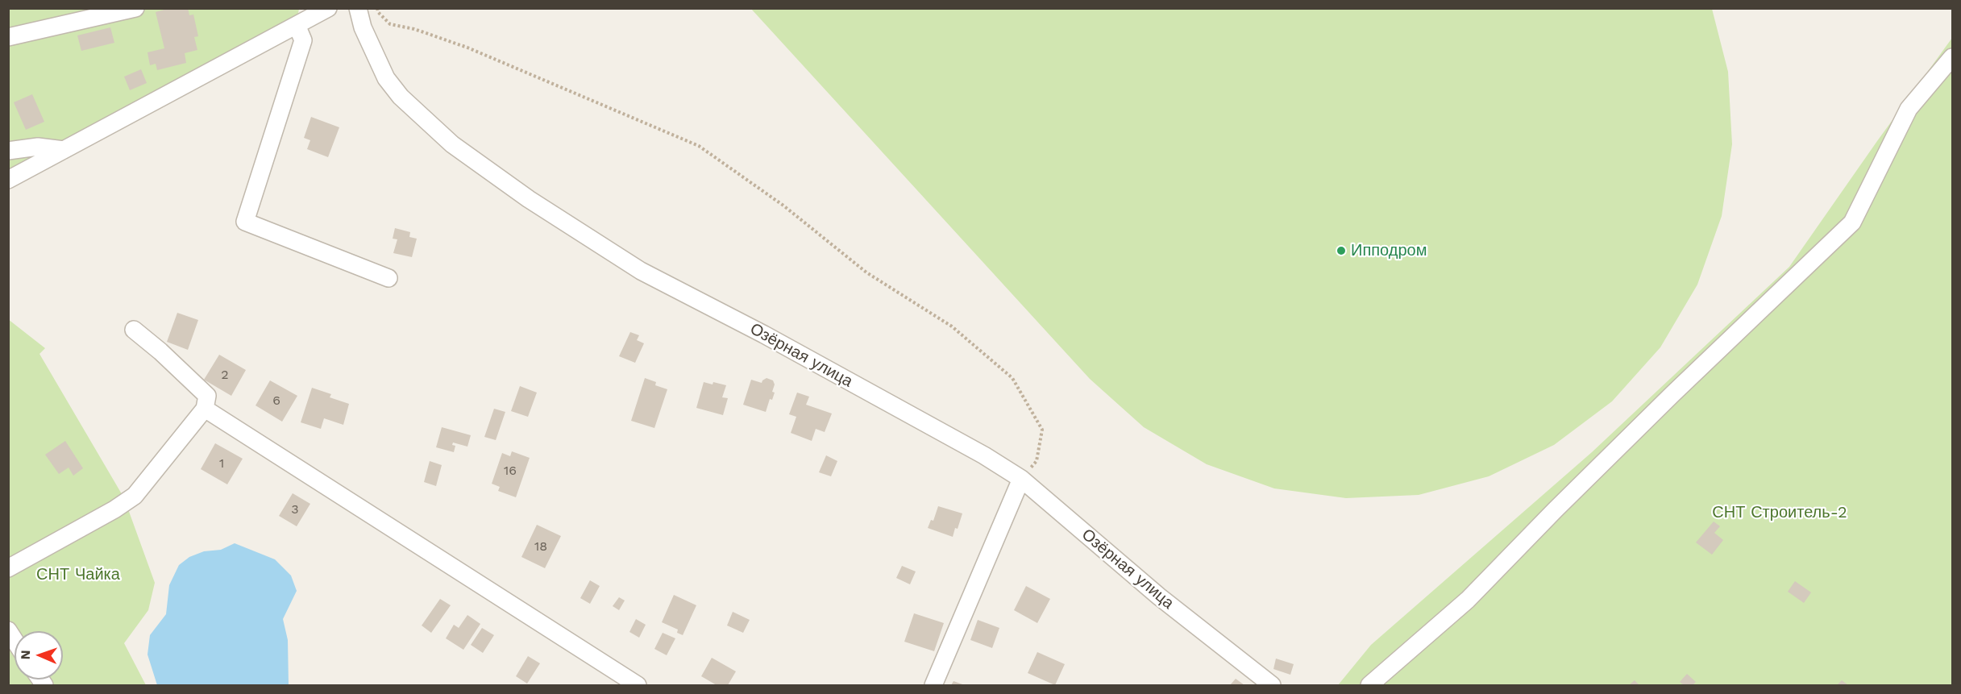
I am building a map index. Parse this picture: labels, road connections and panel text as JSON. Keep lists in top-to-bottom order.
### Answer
{
  "streets": {
    "street": ["Озёрная улица"]
  },
  "parks": ["СНТ Строитель-2", "СНТ Чайка"],
  "places": ["Ипподром"],
  "house_numbers": [
    "2",
    "6",
    "1",
    "16",
    "3",
    "18"
  ],
  "north": "left"
}
